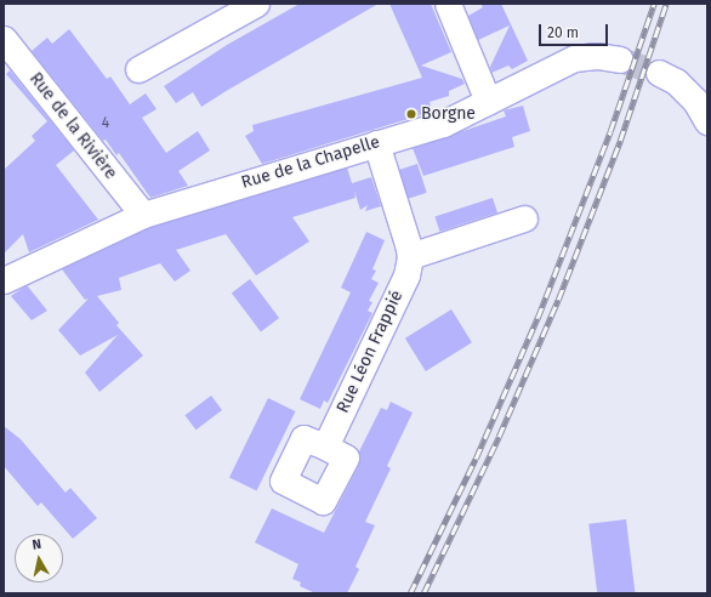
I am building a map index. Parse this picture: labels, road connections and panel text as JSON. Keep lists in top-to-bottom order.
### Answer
{
  "streets": {
    "street": ["Rue de la Rivière", "Rue de la Chapelle", "Rue Léon Frappié"]
  },
  "crossings": [
    ["Rue de la Rivière", "Rue de la Chapelle"],
    ["Rue de la Chapelle", "Rue Léon Frappié"]
  ],
  "places": ["Borgne"],
  "house_numbers": ["4"],
  "scale_bar": "20 m",
  "north": "top"
}
